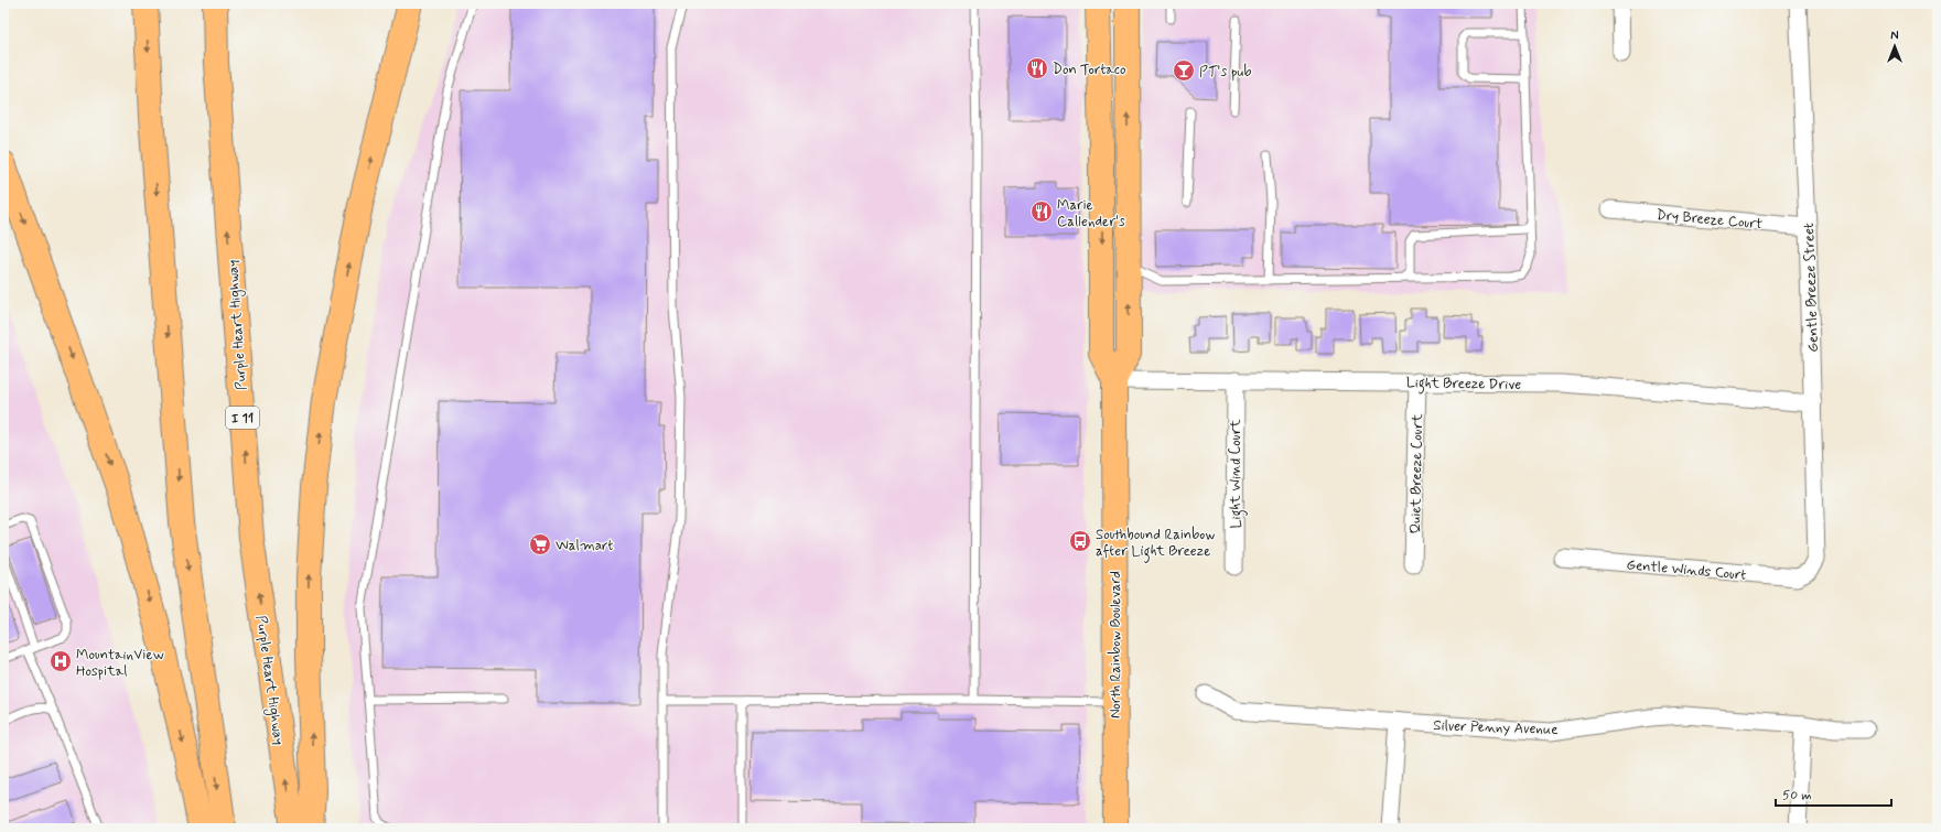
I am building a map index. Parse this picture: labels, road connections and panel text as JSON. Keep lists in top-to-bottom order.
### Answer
{
  "streets": {
    "main road": ["Purple Heart Highway", "I 11", "North Rainbow Boulevard"],
    "street": [
      "Dry Breeze Court",
      "Gentle Breeze Street",
      "Light Breeze Drive",
      "Light Wind Court",
      "Quiet Breeze Court",
      "Gentle Winds Court",
      "Silver Penny Avenue"
    ]
  },
  "crossings": [
    ["Dry Breeze Court", "Gentle Breeze Street"],
    ["Gentle Breeze Street", "Light Breeze Drive"],
    ["Gentle Breeze Street", "Gentle Winds Court"],
    ["Light Breeze Drive", "Light Wind Court"],
    ["Light Breeze Drive", "Quiet Breeze Court"],
    ["Light Breeze Drive", "North Rainbow Boulevard"]
  ],
  "places": {
    "restaurant": ["Don Tortaco", "Marie Callender's"],
    "bar": ["PT's pub"],
    "bus stop": ["Southbound Rainbow after Light Breeze"],
    "supermarket": ["Walmart"],
    "hospital": ["MountainView Hospital"]
  },
  "scale_bar": "50 m",
  "north": "top"
}
